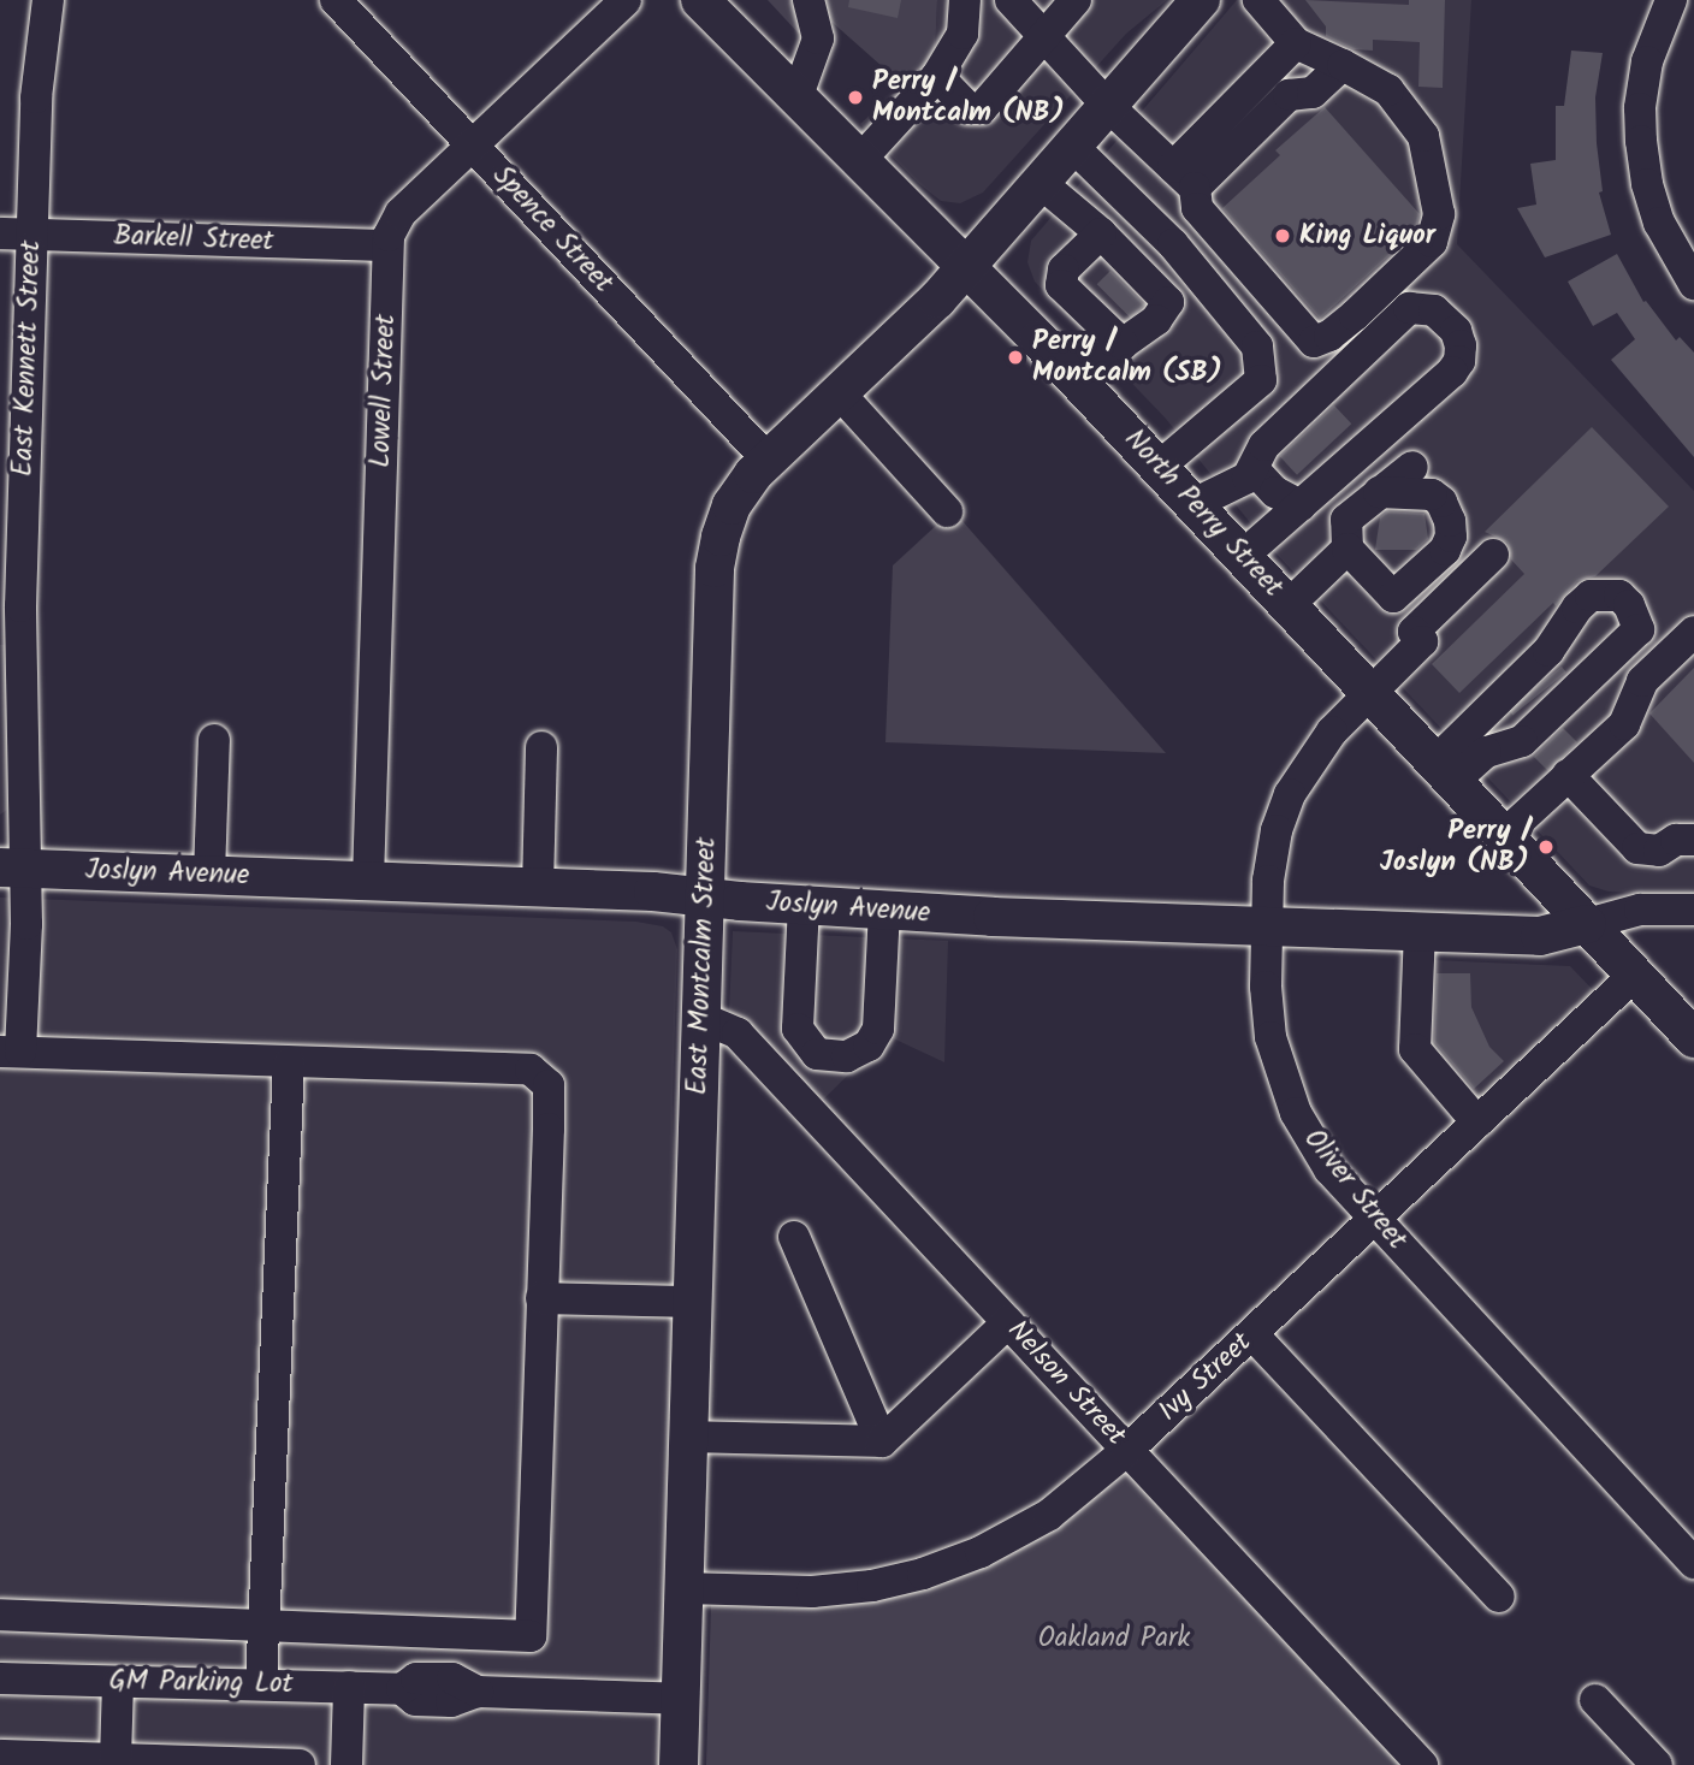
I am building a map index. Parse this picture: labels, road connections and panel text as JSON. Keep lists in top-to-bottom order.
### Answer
{
  "streets": {
    "main road": ["North Perry Street", "Joslyn Avenue", "East Montcalm Street"],
    "street": [
      "Spence Street",
      "Barkell Street",
      "East Kennett Street",
      "Lowell Street",
      "Oliver Street",
      "Ivy Street",
      "Nelson Street",
      "GM Parking Lot"
    ]
  },
  "crossings": [
    ["Spence Street", "Lowell Street"],
    ["Spence Street", "East Montcalm Street"],
    ["Barkell Street", "East Kennett Street"],
    ["Barkell Street", "Lowell Street"],
    ["East Kennett Street", "Joslyn Avenue"],
    ["Lowell Street", "Joslyn Avenue"],
    ["North Perry Street", "Joslyn Avenue"],
    ["North Perry Street", "East Montcalm Street"],
    ["North Perry Street", "Oliver Street"],
    ["North Perry Street", "Ivy Street"],
    ["Joslyn Avenue", "East Montcalm Street"],
    ["Joslyn Avenue", "Oliver Street"],
    ["East Montcalm Street", "Ivy Street"],
    ["East Montcalm Street", "Nelson Street"],
    ["East Montcalm Street", "GM Parking Lot"],
    ["Oliver Street", "Ivy Street"],
    ["Ivy Street", "Nelson Street"]
  ],
  "parks": ["Oakland Park"],
  "places": [
    "Perry / Montcalm (NB)",
    "King Liquor",
    "Perry / Montcalm (SB)",
    "Perry / Joslyn (NB)"
  ]
}
